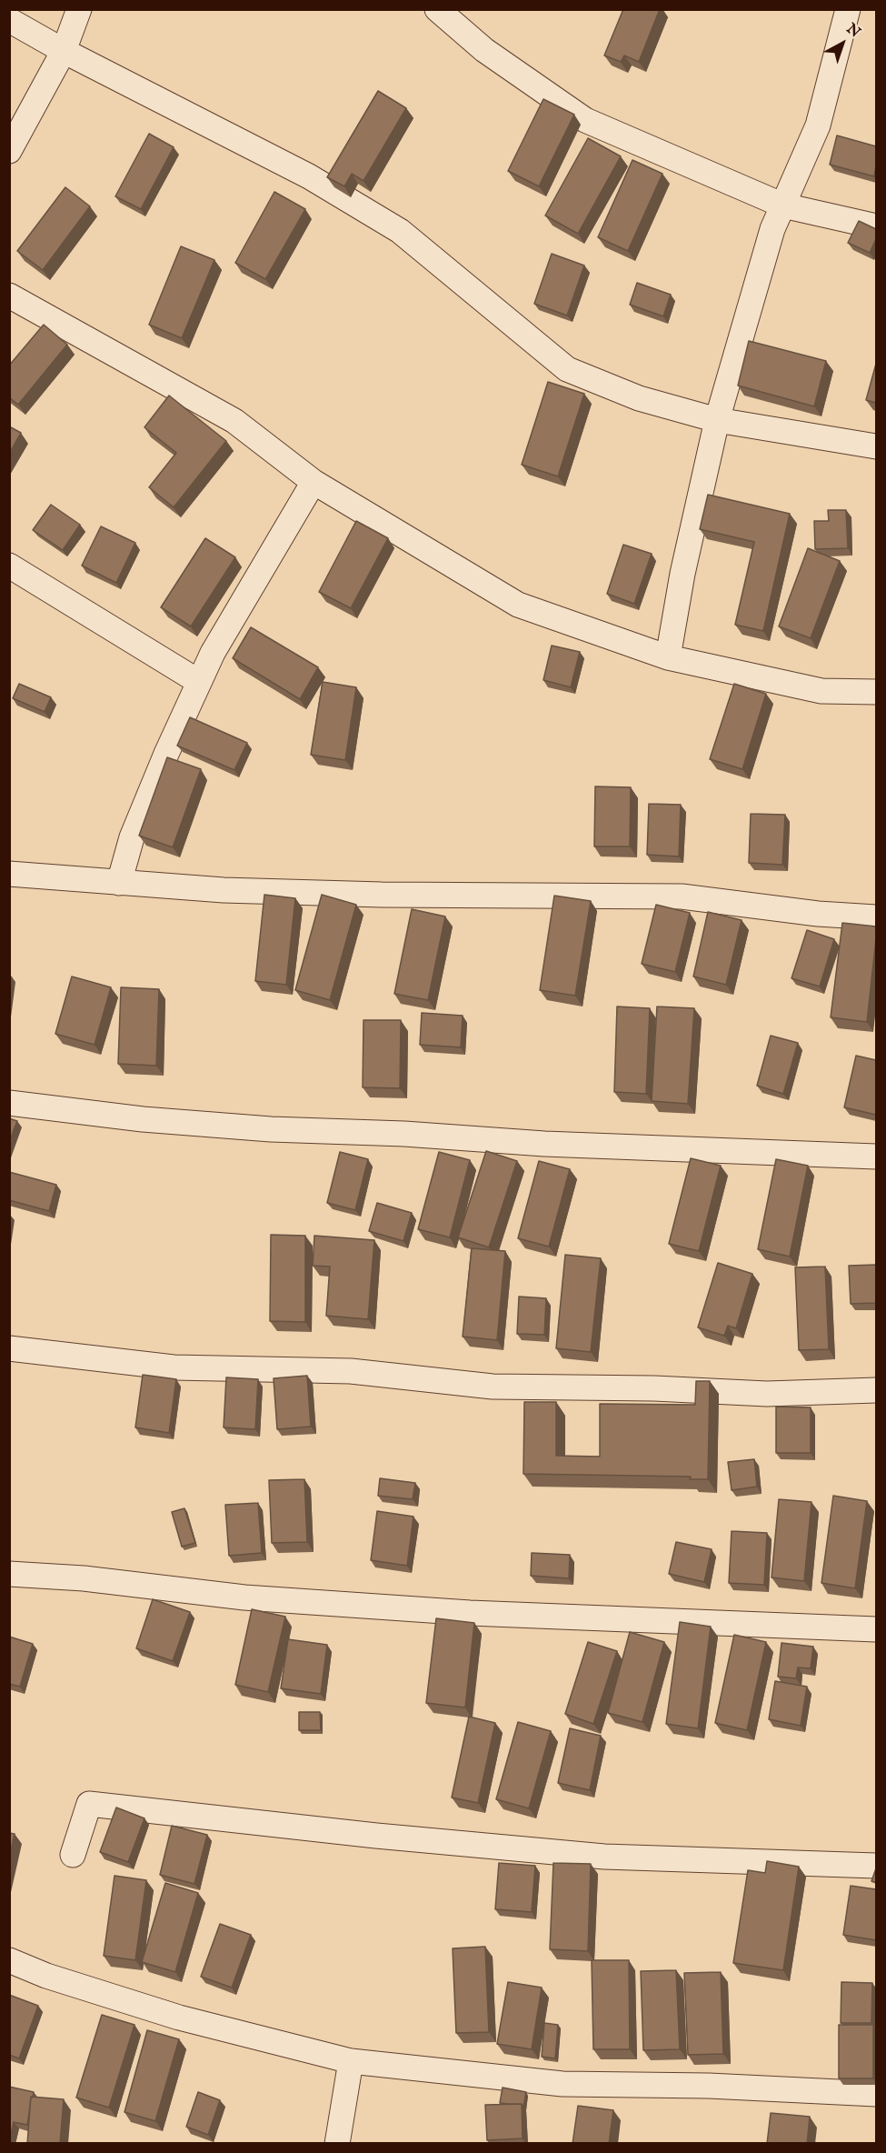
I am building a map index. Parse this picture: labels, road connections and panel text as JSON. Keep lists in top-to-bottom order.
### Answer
{
  "north": "top right"
}
